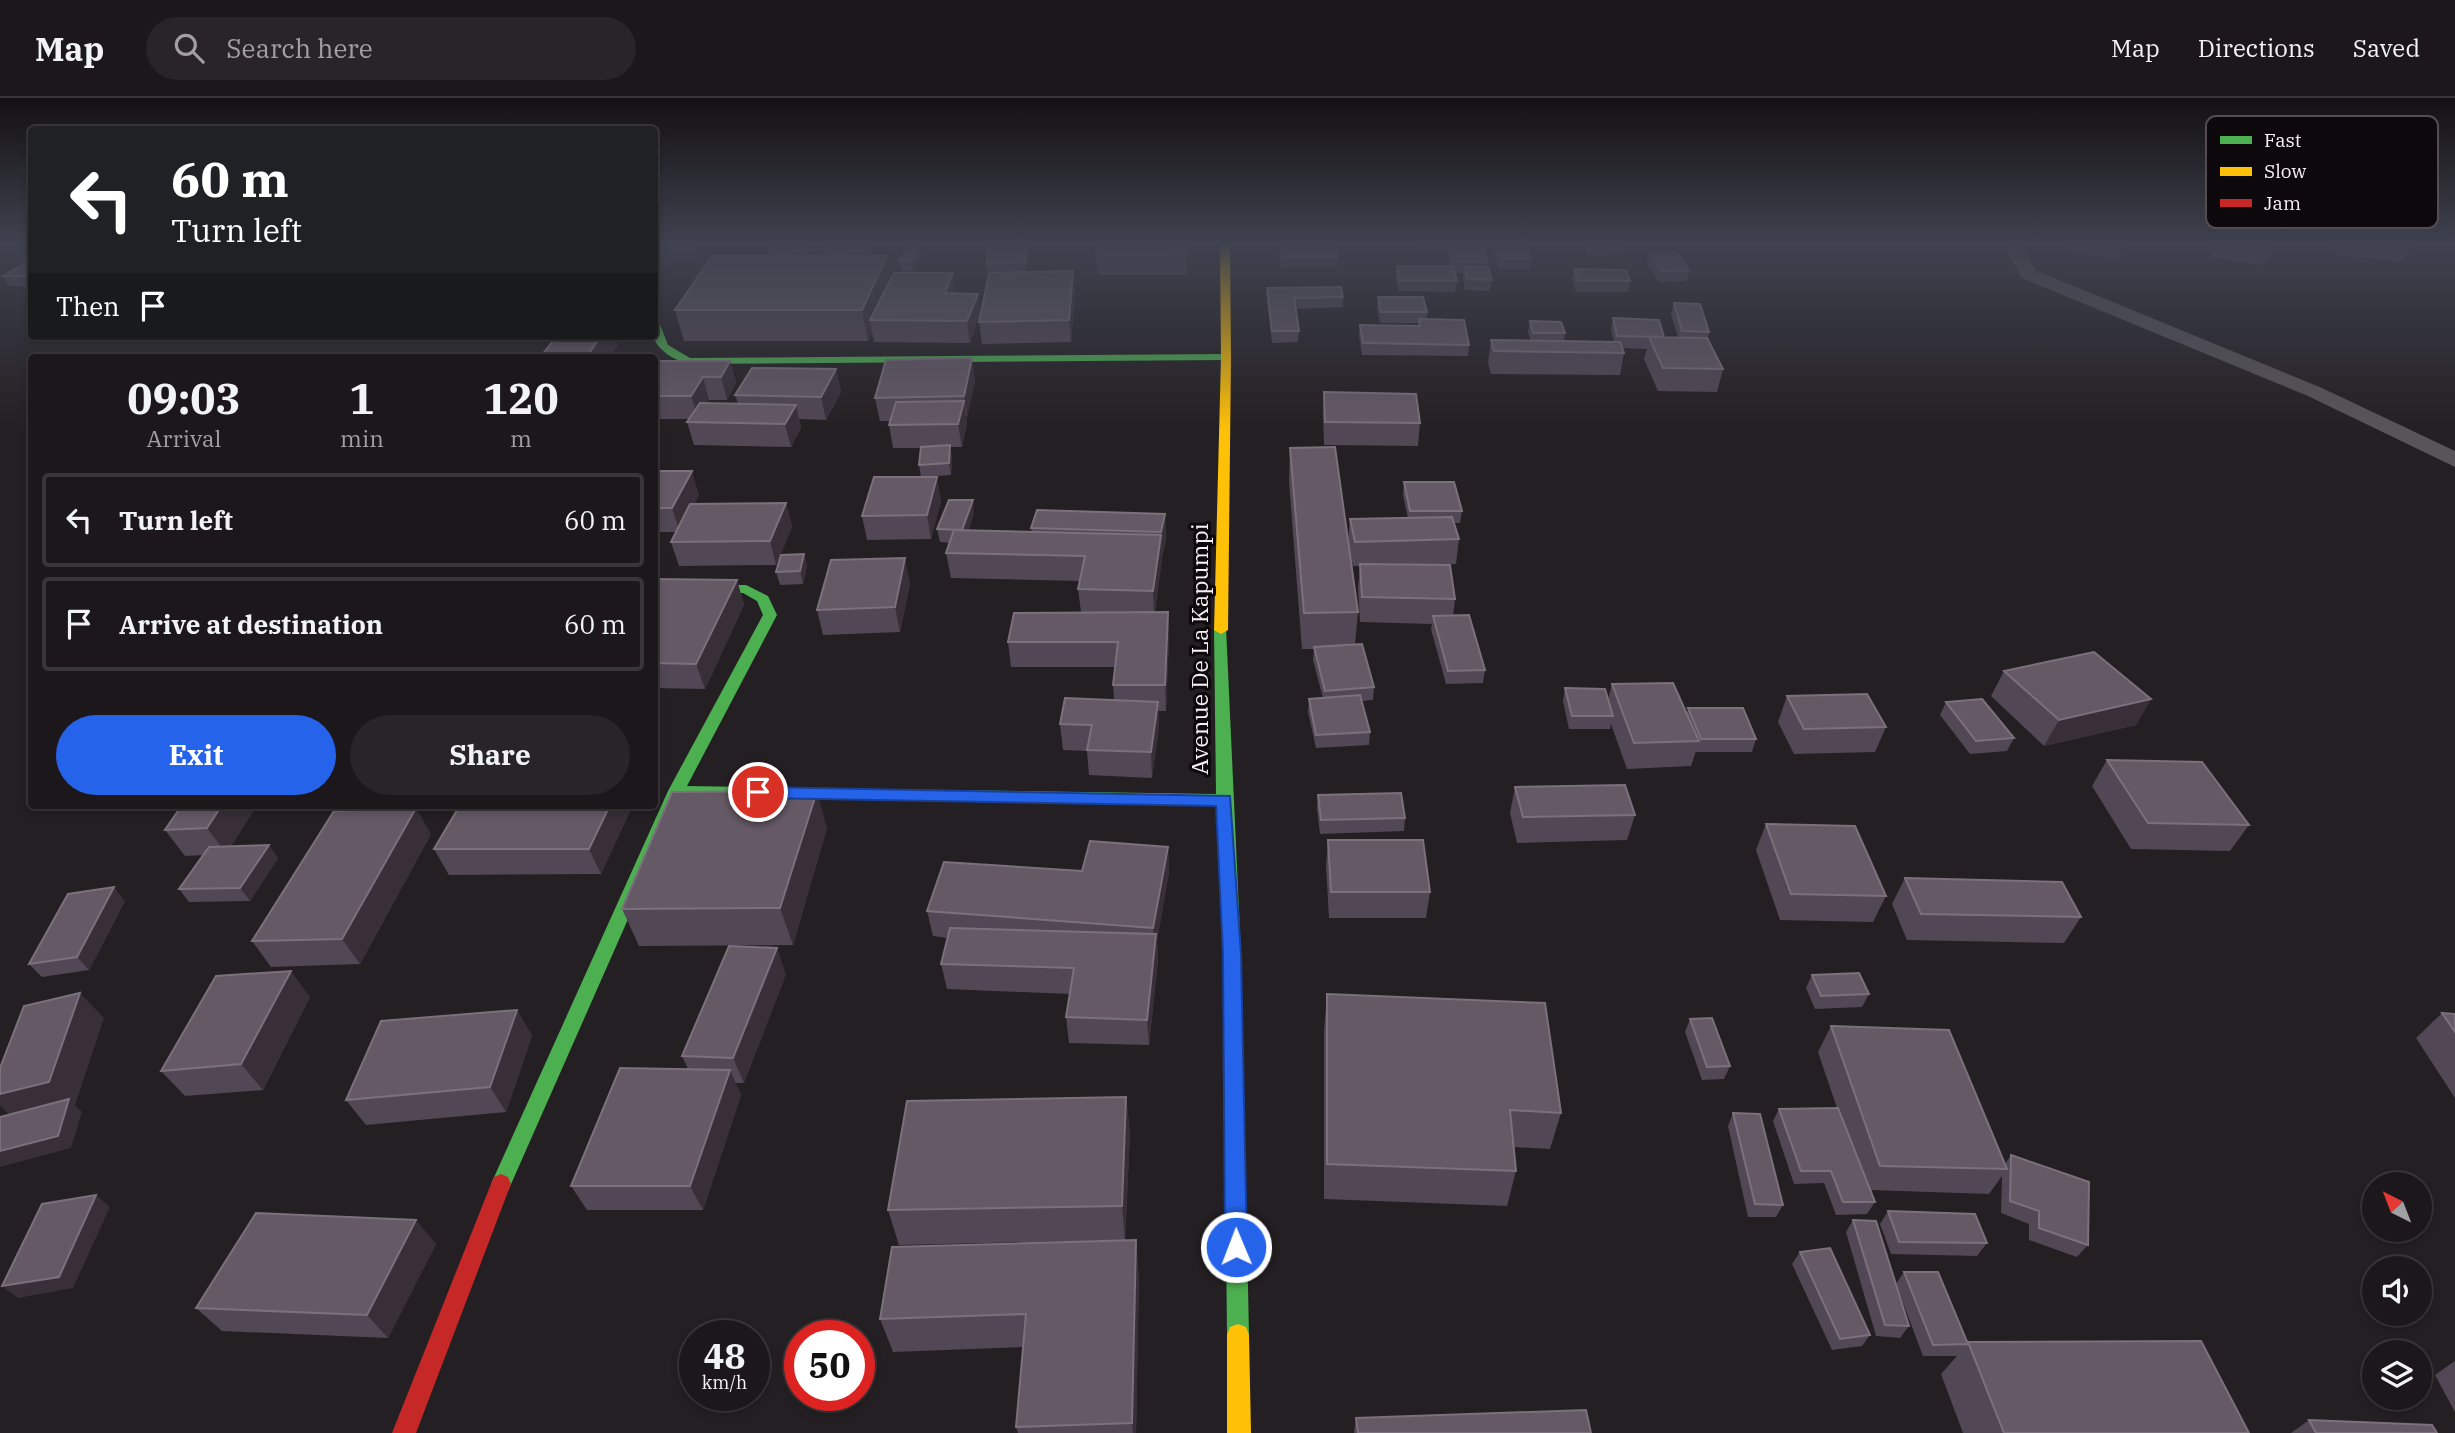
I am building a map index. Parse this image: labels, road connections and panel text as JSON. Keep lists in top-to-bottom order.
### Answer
{
  "streets": {
    "street": ["Avenue De La Kapumpi"]
  },
  "legend": ["Fast", "Slow", "Jam"],
  "north": "top left",
  "page": {
    "header": "Map",
    "search": "Search here",
    "nav": ["Map", "Directions", "Saved"],
    "turn": ["60 m", "Turn left"],
    "then": "Then",
    "eta": [
      "09:03",
      "Arrival",
      "1",
      "min",
      "120",
      "m"
    ],
    "list": [
      {
        "name": "Turn left",
        "value": "60 m"
      },
      {
        "name": "Arrive at destination",
        "value": "60 m"
      }
    ],
    "buttons": ["Exit", "Share"],
    "speed": "48 km/h",
    "limit": "50"
  }
}
